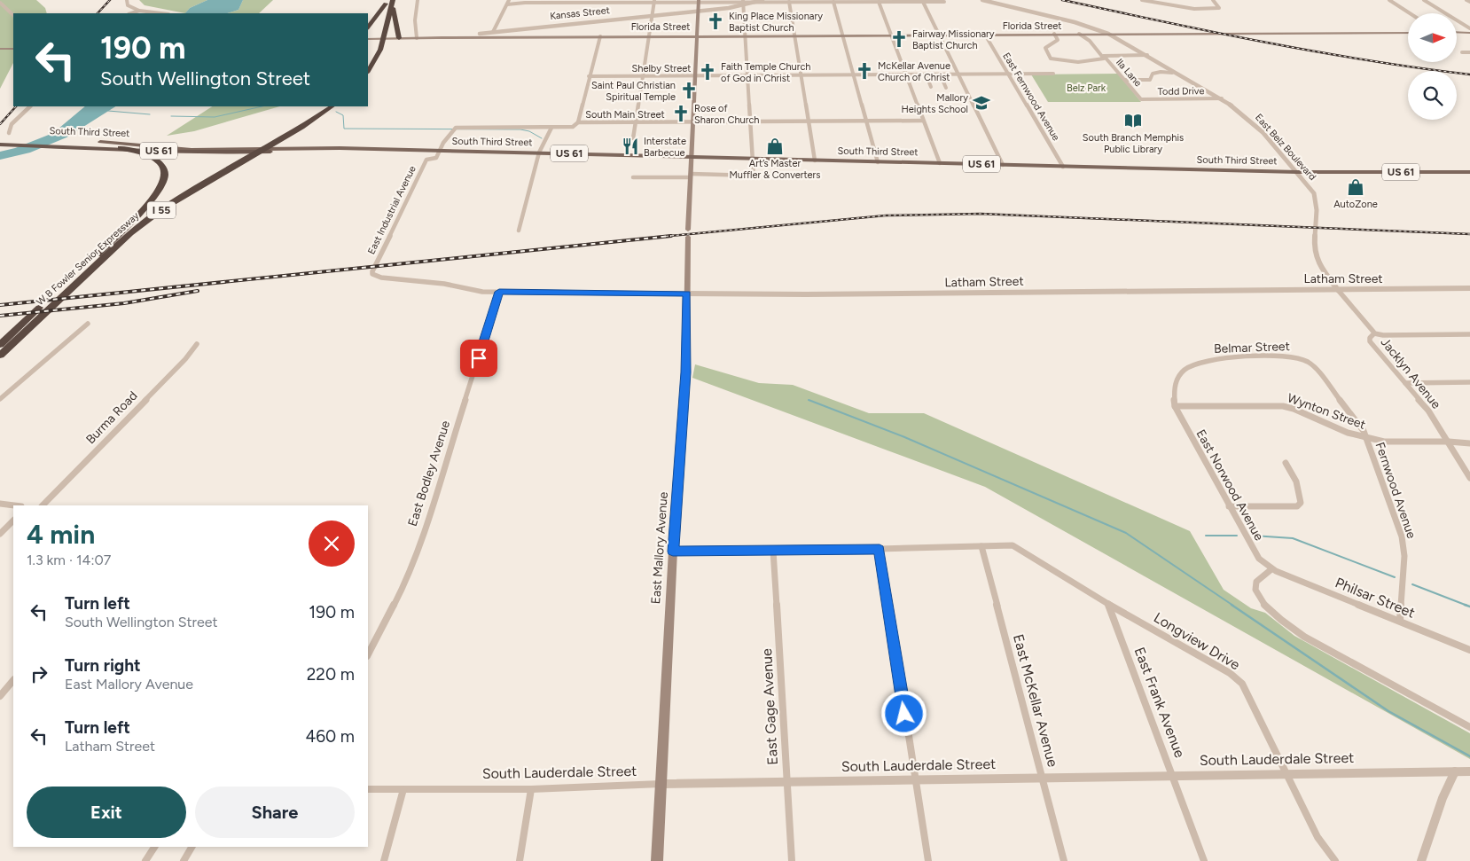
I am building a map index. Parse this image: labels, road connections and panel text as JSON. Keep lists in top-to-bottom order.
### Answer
{
  "streets": {
    "highway": [
      "South Third Street",
      "US 61",
      "I 55",
      "W B Fowler Senior Expressway"
    ],
    "main road": ["Kansas Street", "Florida Street", "East Mallory Avenue"],
    "street": [
      "Shelby Street",
      "Ila Lane",
      "Todd Drive",
      "East Fernwood Avenue",
      "South Main Street",
      "East Belz Boulevard",
      "East Industrial Avenue",
      "Latham Street",
      "Belmar Street",
      "Jacklyn Avenue",
      "Wynton Street",
      "Burma Road",
      "East Bodley Avenue",
      "East Norwood Avenue",
      "Fernwood Avenue",
      "Philsar Street",
      "Longview Drive",
      "East McKellar Avenue",
      "East Frank Avenue",
      "East Gage Avenue",
      "South Lauderdale Street"
    ]
  },
  "crossings": [
    ["Kansas Street", "Florida Street"],
    ["Kansas Street", "East Mallory Avenue"],
    ["Florida Street", "Ila Lane"],
    ["Florida Street", "East Fernwood Avenue"],
    ["Florida Street", "East Belz Boulevard"],
    ["Florida Street", "East Mallory Avenue"],
    ["Shelby Street", "East Fernwood Avenue"],
    ["Shelby Street", "East Mallory Avenue"],
    ["Ila Lane", "Todd Drive"],
    ["Todd Drive", "East Belz Boulevard"],
    ["East Fernwood Avenue", "South Third Street"],
    ["South Main Street", "East Industrial Avenue"],
    ["South Main Street", "East Mallory Avenue"],
    ["South Third Street", "East Belz Boulevard"],
    ["South Third Street", "East Mallory Avenue"],
    ["East Belz Boulevard", "Latham Street"],
    ["East Belz Boulevard", "Jacklyn Avenue"],
    ["East Industrial Avenue", "Latham Street"],
    ["East Industrial Avenue", "East Bodley Avenue"],
    ["Latham Street", "Jacklyn Avenue"],
    ["Latham Street", "East Bodley Avenue"],
    ["Latham Street", "East Mallory Avenue"],
    ["Belmar Street", "Wynton Street"],
    ["Belmar Street", "East Norwood Avenue"],
    ["Belmar Street", "Fernwood Avenue"],
    ["Jacklyn Avenue", "Wynton Street"],
    ["Wynton Street", "East Norwood Avenue"],
    ["Wynton Street", "Fernwood Avenue"],
    ["East Norwood Avenue", "Philsar Street"],
    ["Fernwood Avenue", "Philsar Street"],
    ["East Mallory Avenue", "South Lauderdale Street"],
    ["Longview Drive", "East McKellar Avenue"],
    ["Longview Drive", "East Frank Avenue"],
    ["Longview Drive", "South Lauderdale Street"],
    ["East McKellar Avenue", "South Lauderdale Street"],
    ["East Frank Avenue", "South Lauderdale Street"],
    ["East Gage Avenue", "South Lauderdale Street"]
  ],
  "parks": ["Belz Park"],
  "places": {
    "church": [
      "King Place Missionary Baptist Church",
      "Fairway Missionary Baptist Church",
      "McKellar Avenue Church of Christ",
      "Faith Temple Church of God in Christ",
      "Saint Paul Christian Spiritual Temple",
      "Rose of Sharon Church"
    ],
    "school or university": ["Mallory Heights School"],
    "library": ["South Branch Memphis Public Library"],
    "restaurant": ["Interstate Barbecue"],
    "shop": ["Art’s Master Muffler & Converters", "AutoZone"]
  },
  "north": "right",
  "page": {
    "turn": ["190 m", "South Wellington Street"],
    "heading": ["4 min", "1.3 km · 14:07"],
    "list": [
      {
        "name": "Turn left",
        "note": "South Wellington Street",
        "value": "190 m"
      },
      {
        "name": "Turn right",
        "note": "East Mallory Avenue",
        "value": "220 m"
      },
      {
        "name": "Turn left",
        "note": "Latham Street",
        "value": "460 m"
      }
    ],
    "buttons": ["Exit", "Share"]
  }
}
